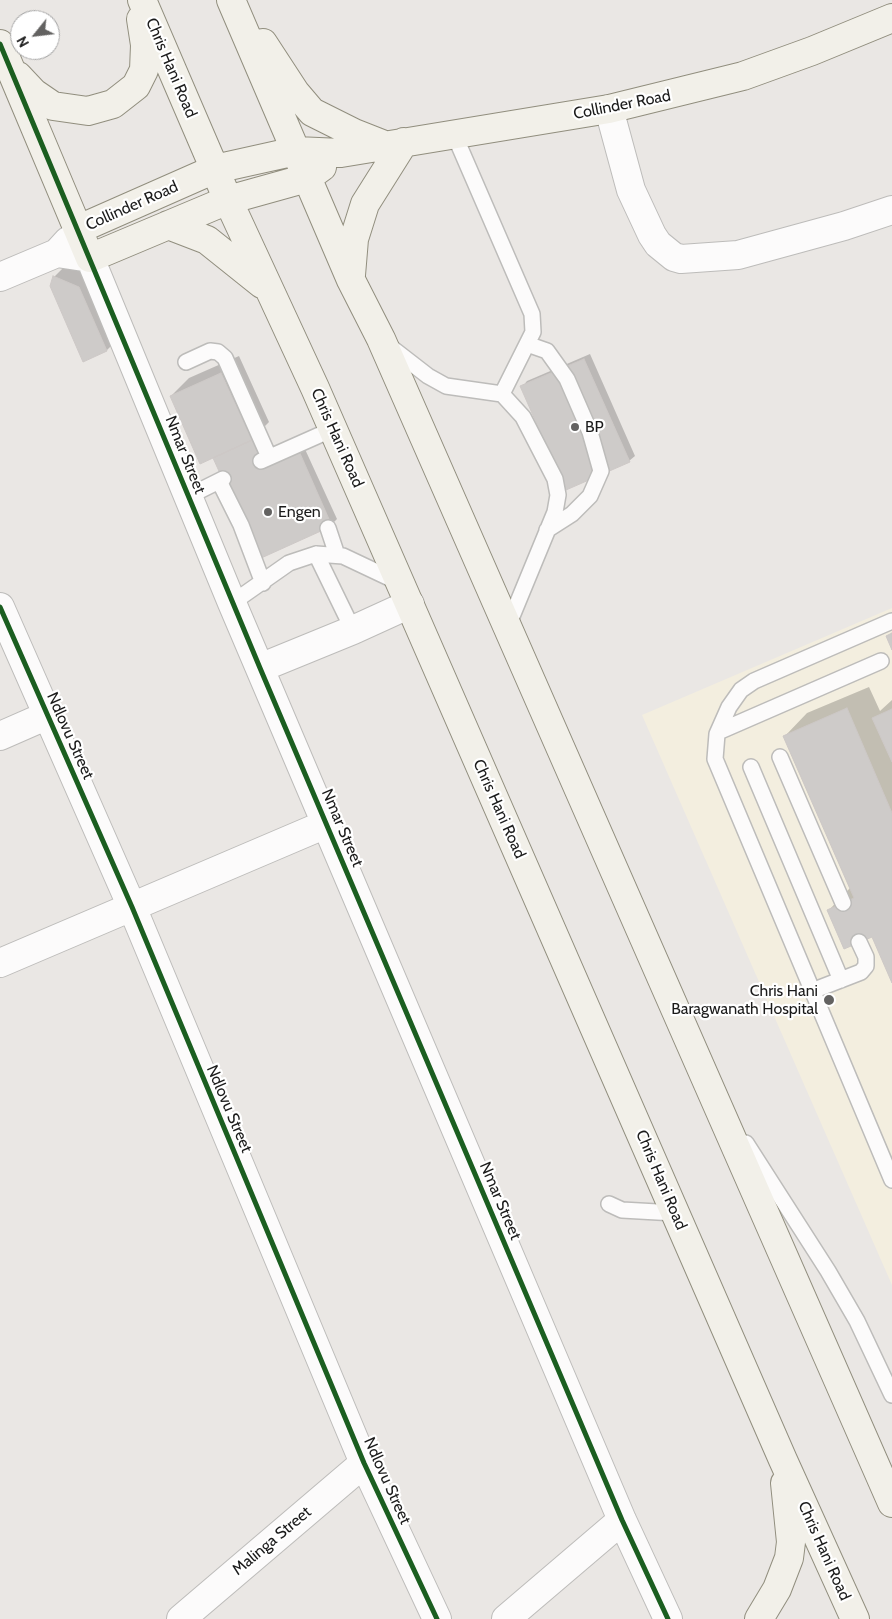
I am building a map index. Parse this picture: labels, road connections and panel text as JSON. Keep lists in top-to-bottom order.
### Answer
{
  "streets": {
    "main road": ["Chris Hani Road", "Collinder Road", "Nmar Street"],
    "street": ["Ndlovu Street", "Malinga Street"]
  },
  "crossings": [
    ["Chris Hani Road", "Collinder Road"],
    ["Collinder Road", "Nmar Street"],
    ["Ndlovu Street", "Malinga Street"]
  ],
  "places": ["BP", "Engen", "Chris Hani Baragwanath Hospital"],
  "north": "bottom left"
}
